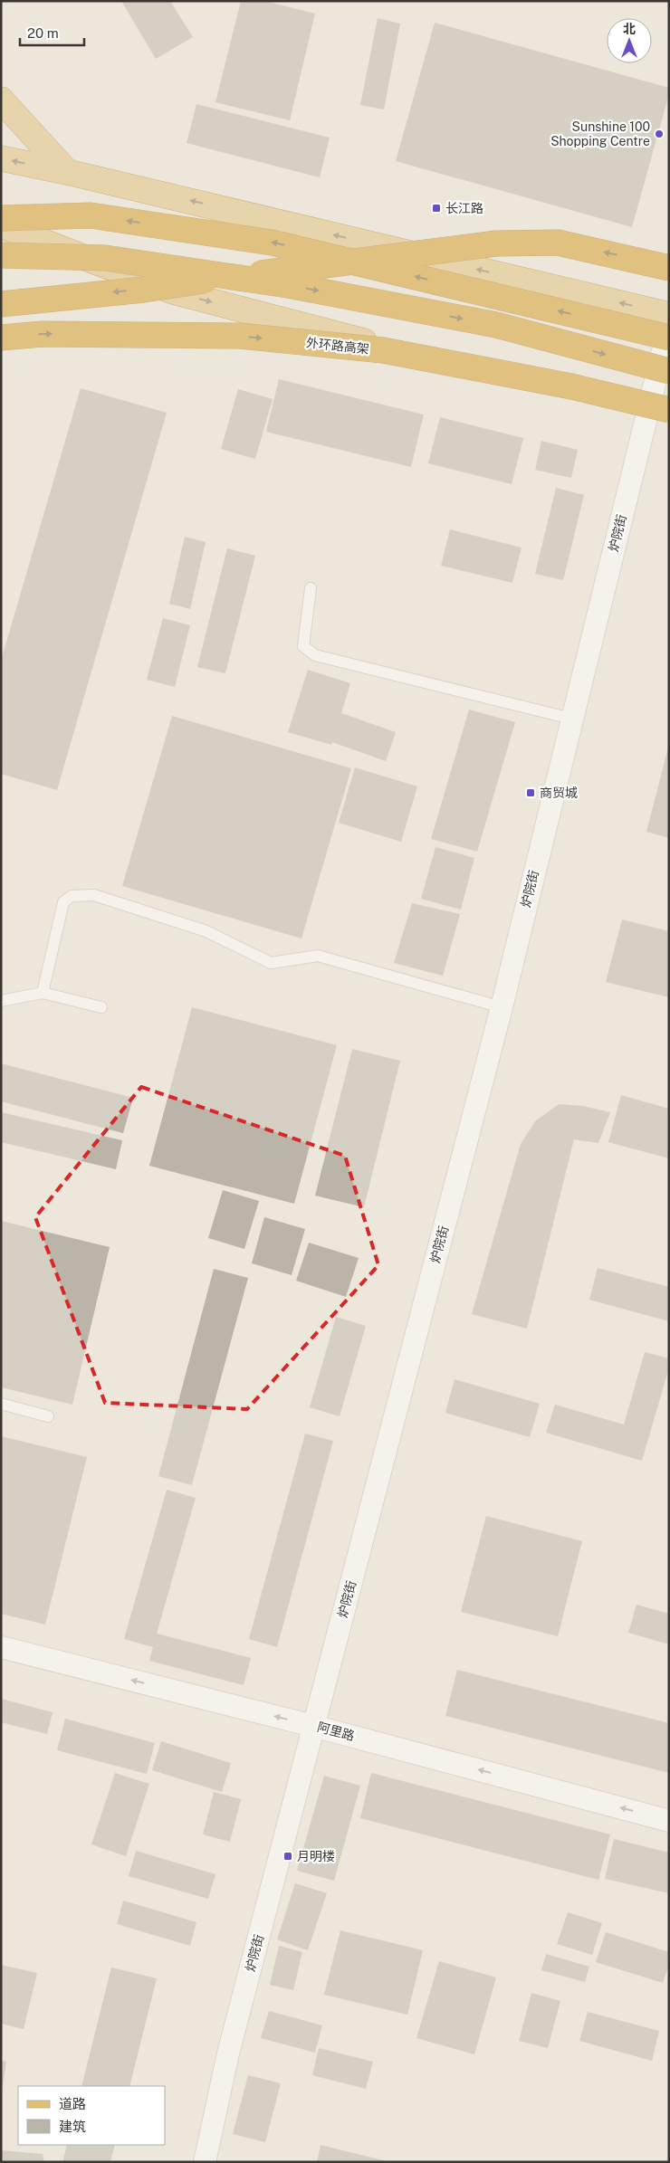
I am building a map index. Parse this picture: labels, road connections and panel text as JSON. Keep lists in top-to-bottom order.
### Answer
{
  "streets": {
    "highway": ["外环路高架"],
    "street": ["炉院街", "阿里路"]
  },
  "crossings": [
    ["外环路高架", "炉院街"],
    ["炉院街", "阿里路"]
  ],
  "one_way": ["阿里路"],
  "places": {
    "other": ["Sunshine 100 Shopping Centre"],
    "transit": ["长江路", "商贸城", "月明楼"]
  },
  "legend": ["道路", "建筑"],
  "scale_bar": "20 m",
  "north": "top"
}
